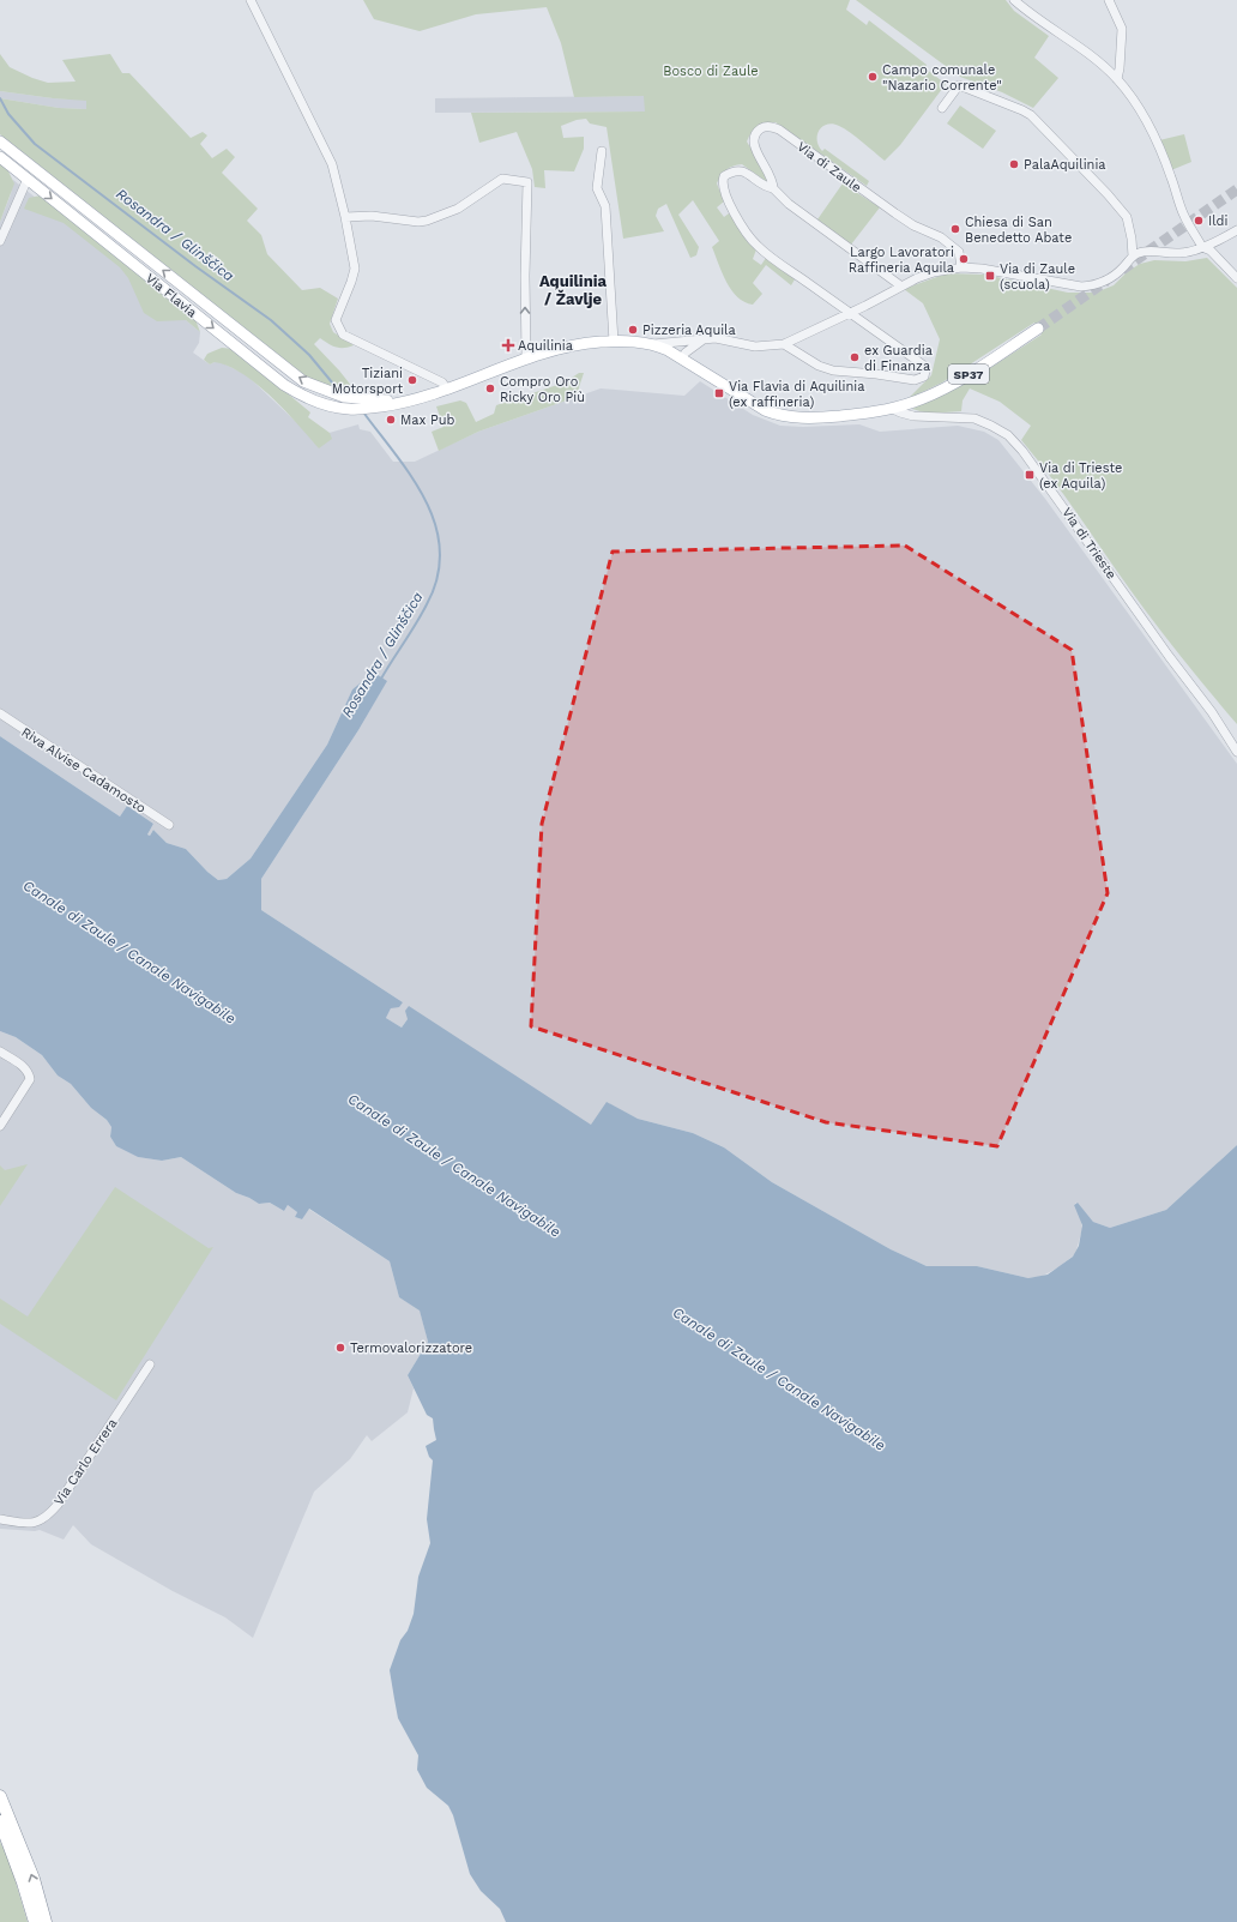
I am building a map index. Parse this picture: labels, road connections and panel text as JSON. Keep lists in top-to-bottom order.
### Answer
{
  "streets": {
    "main road": ["Via Flavia", "SP37"],
    "street": [
      "Via di Zaule",
      "Via di Trieste",
      "Riva Alvise Cadamosto",
      "Via Carlo Errera"
    ]
  },
  "crossings": [
    ["Via Flavia", "SP37"],
    ["SP37", "Via di Trieste"]
  ],
  "districts": ["Aquilinia / Žavlje"],
  "water": ["Rosandra / Glinščica", "Canale di Zaule / Canale Navigabile"],
  "parks": ["Bosco di Zaule"],
  "places": {
    "other": [
      "Campo comunale \"Nazario Corrente\"",
      "PalaAquilinia",
      "Ildi",
      "Chiesa di San Benedetto Abate",
      "Largo Lavoratori Raffineria Aquila",
      "Pizzeria Aquila",
      "ex Guardia di Finanza",
      "Tiziani Motorsport",
      "Compro Oro Ricky Oro Più",
      "Max Pub",
      "Termovalorizzatore"
    ],
    "transit": ["Via di Zaule (scuola)", "Via Flavia di Aquilinia (ex raffineria)", "Via di Trieste (ex Aquila)"],
    "health": ["Aquilinia"]
  }
}
